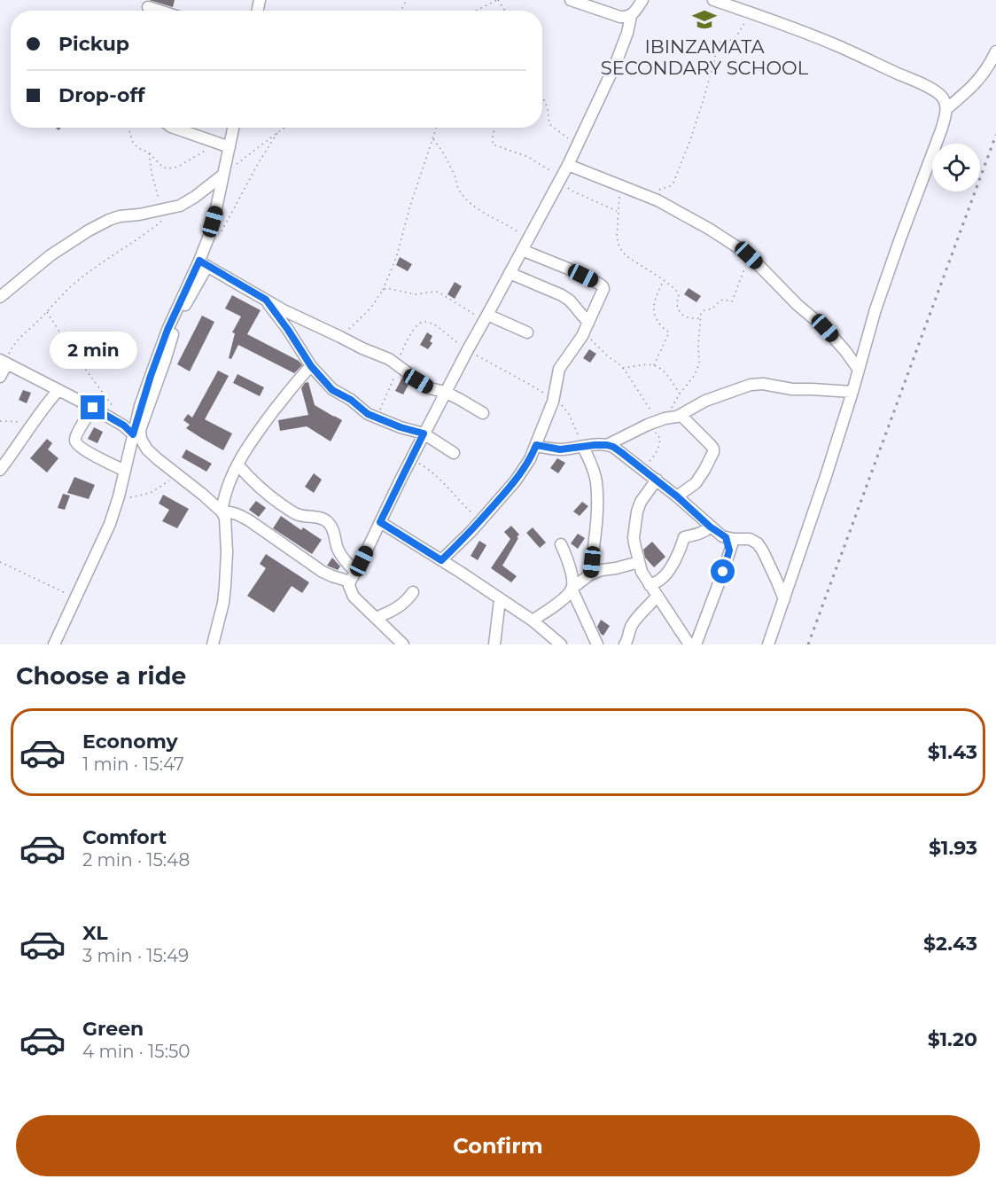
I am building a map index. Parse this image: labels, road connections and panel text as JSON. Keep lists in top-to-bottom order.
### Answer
{
  "places": {
    "school or university": ["IBINZAMATA SECONDARY SCHOOL"]
  },
  "page": {
    "banner": ["Pickup", "Drop-off"],
    "bubble": "2 min",
    "heading": "Choose a ride",
    "list": [
      {
        "name": "Economy",
        "note": "1 min · 15:47",
        "value": "$1.43"
      },
      {
        "name": "Comfort",
        "note": "2 min · 15:48",
        "value": "$1.93"
      },
      {
        "name": "XL",
        "note": "3 min · 15:49",
        "value": "$2.43"
      },
      {
        "name": "Green",
        "note": "4 min · 15:50",
        "value": "$1.20"
      }
    ],
    "buttons": "Confirm"
  }
}
